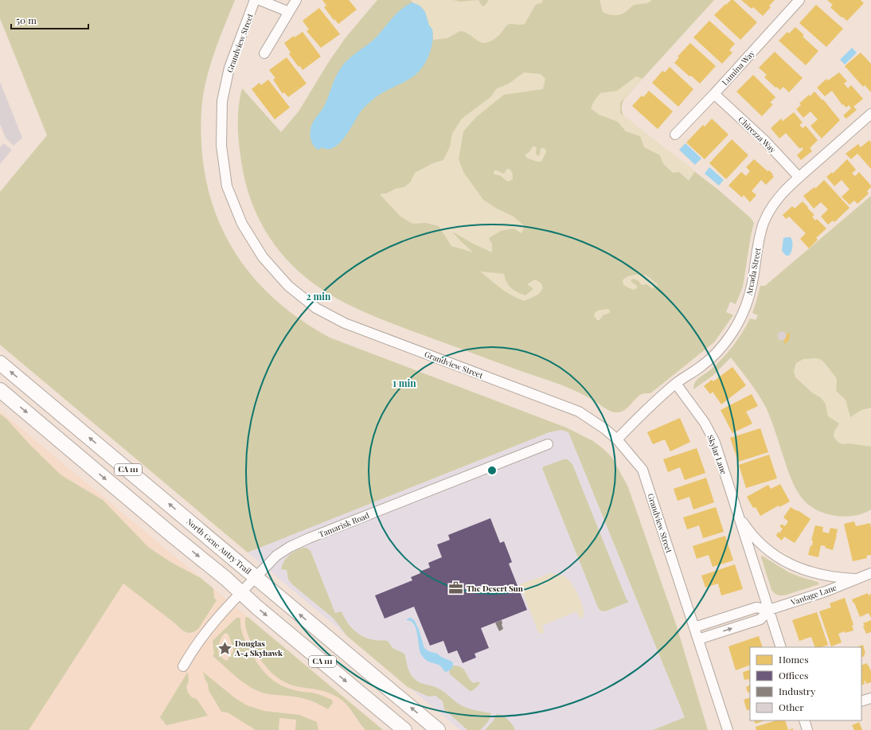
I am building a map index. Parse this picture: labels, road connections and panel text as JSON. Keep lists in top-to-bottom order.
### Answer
{
  "streets": {
    "main road": ["CA 111", "North Gene Autry Trail"],
    "street": [
      "Grandview Street",
      "Lumina Way",
      "Chirezza Way",
      "Arcada Street",
      "Skylar Lane",
      "Tamarisk Road",
      "Vantage Lane"
    ]
  },
  "crossings": [
    ["Grandview Street", "Arcada Street"],
    ["Grandview Street", "Vantage Lane"],
    ["Lumina Way", "Chirezza Way"],
    ["Chirezza Way", "Arcada Street"],
    ["Arcada Street", "Skylar Lane"],
    ["Skylar Lane", "Vantage Lane"],
    ["CA 111", "Tamarisk Road"],
    ["Tamarisk Road", "North Gene Autry Trail"]
  ],
  "places": {
    "office": ["The Desert Sun"],
    "place": ["Douglas A-4 Skyhawk"]
  },
  "legend": [
    "Homes",
    "Offices",
    "Industry",
    "Other"
  ],
  "scale_bar": "50 m",
  "rings": ["2 min", "1 min"]
}
